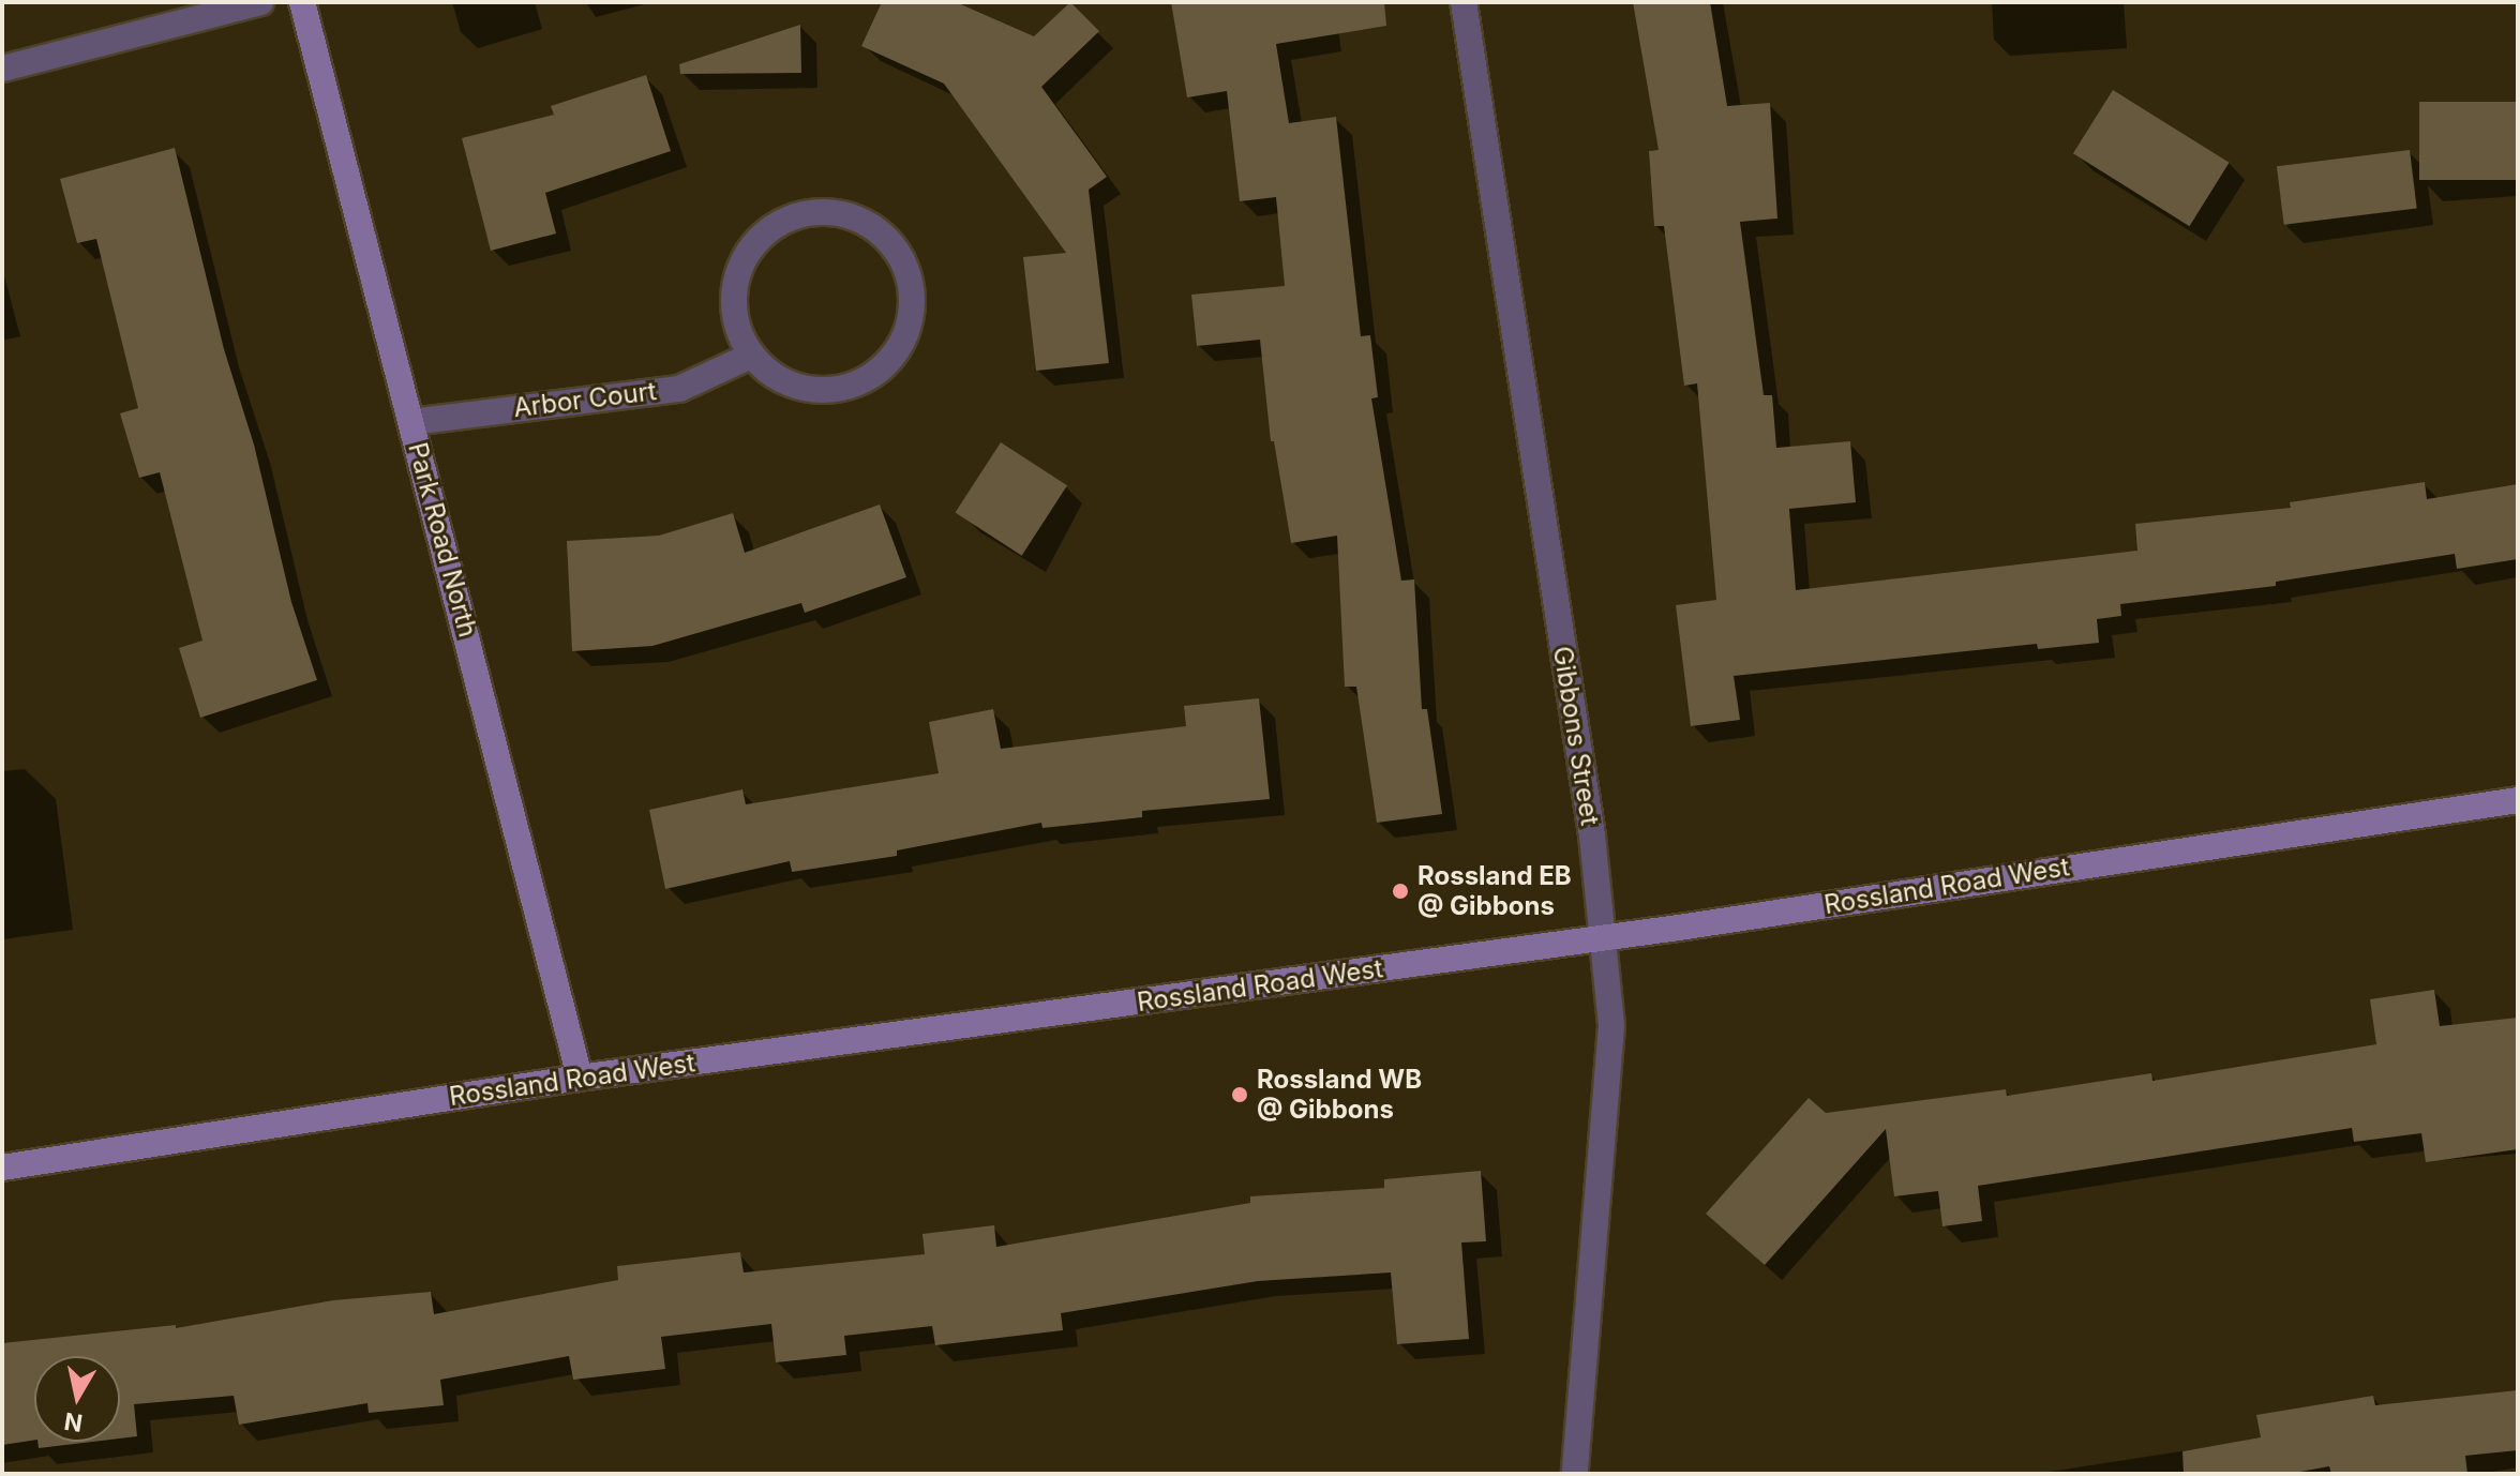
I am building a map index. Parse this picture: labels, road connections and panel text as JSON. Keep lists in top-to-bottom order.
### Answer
{
  "streets": {
    "main road": ["Park Road North", "Rossland Road West"],
    "street": ["Arbor Court", "Gibbons Street"]
  },
  "crossings": [
    ["Arbor Court", "Park Road North"],
    ["Park Road North", "Rossland Road West"],
    ["Gibbons Street", "Rossland Road West"]
  ],
  "places": ["Rossland EB @ Gibbons", "Rossland WB @ Gibbons"],
  "north": "bottom"
}
